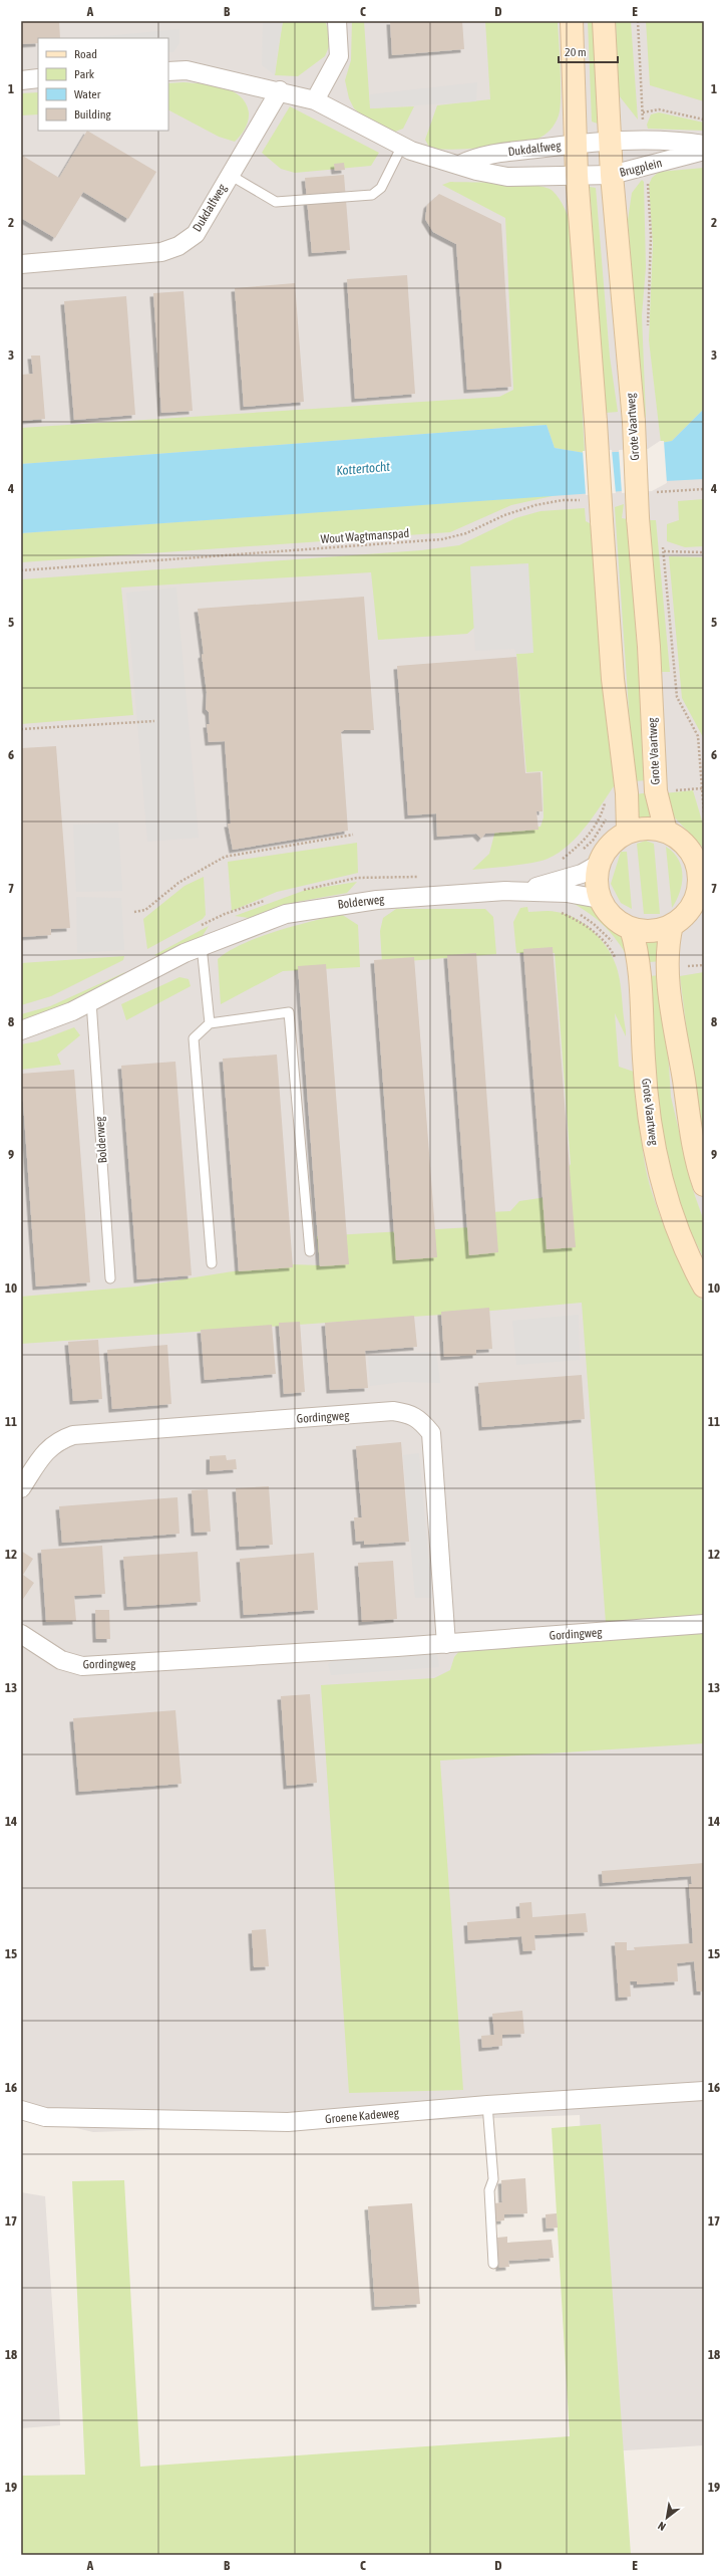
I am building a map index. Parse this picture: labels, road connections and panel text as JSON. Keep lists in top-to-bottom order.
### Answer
{
  "streets": {
    "main road": ["Grote Vaartweg"],
    "street": [
      "Dukdalfweg",
      "Brugplein",
      "Bolderweg",
      "Gordingweg",
      "Groene Kadeweg"
    ],
    "path": ["Wout Wagtmanspad"]
  },
  "crossings": [
    ["Dukdalfweg", "Brugplein"],
    ["Dukdalfweg", "Grote Vaartweg"],
    ["Brugplein", "Grote Vaartweg"],
    ["Grote Vaartweg", "Bolderweg"]
  ],
  "water": ["Kottertocht"],
  "legend": [
    "Road",
    "Park",
    "Water",
    "Building"
  ],
  "scale_bar": "20 m",
  "north": "bottom left",
  "grid": {
    "columns": [
      "A",
      "B",
      "C",
      "D",
      "E"
    ],
    "rows": [
      "1",
      "2",
      "3",
      "4",
      "5",
      "6",
      "7",
      "8",
      "9",
      "10",
      "11",
      "12",
      "13",
      "14",
      "15",
      "16",
      "17",
      "18",
      "19"
    ]
  }
}
